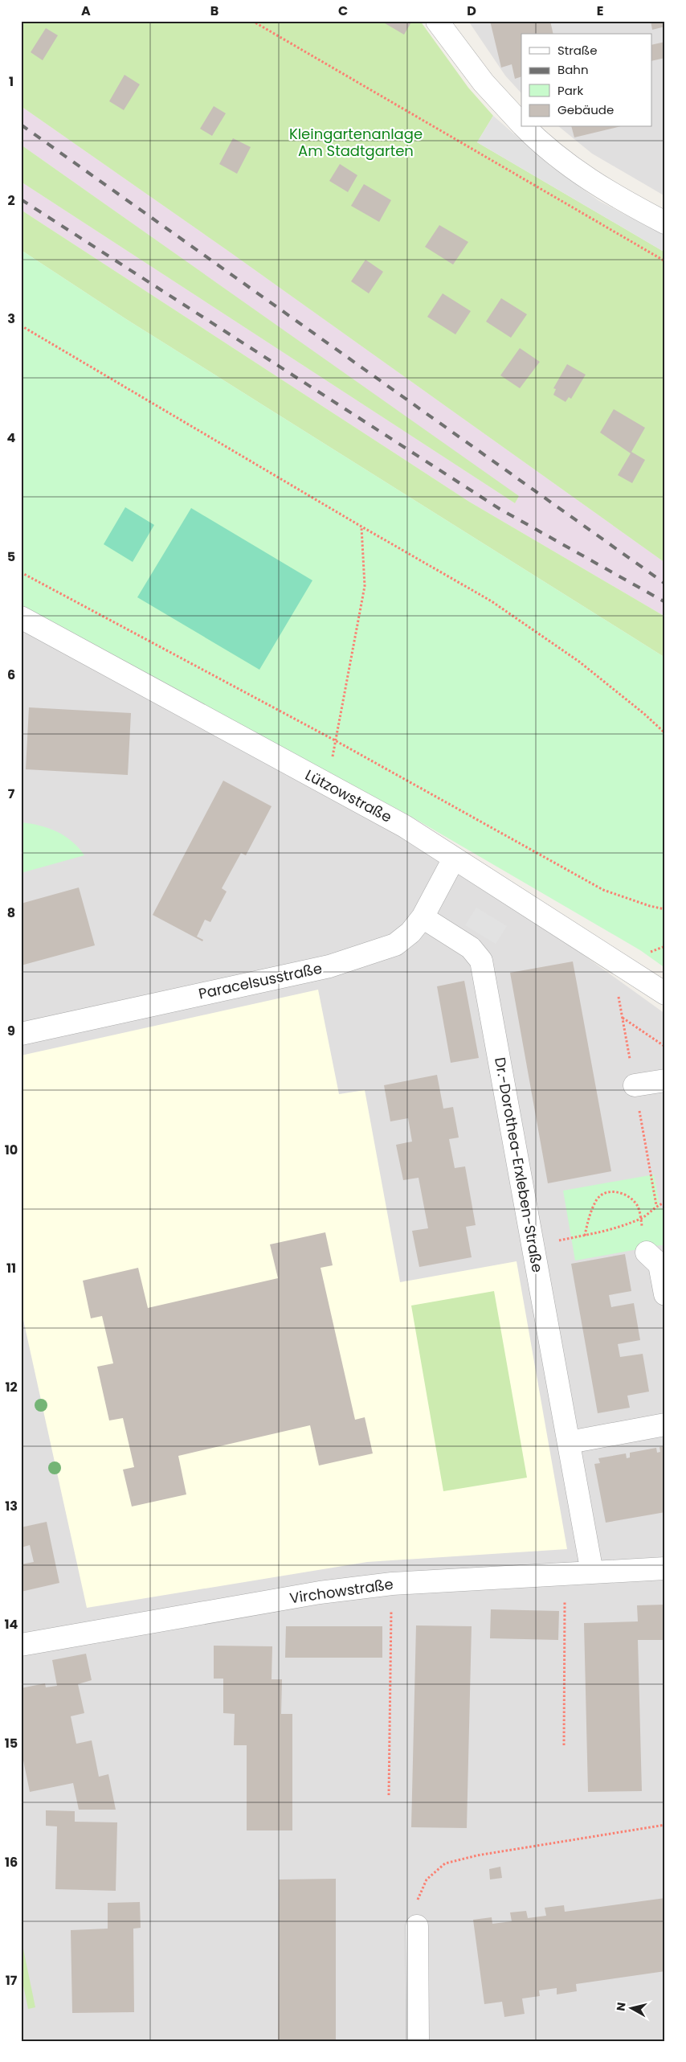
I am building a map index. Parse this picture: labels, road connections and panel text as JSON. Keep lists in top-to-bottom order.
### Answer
{
  "streets": {
    "street": [
      "Lützowstraße",
      "Paracelsusstraße",
      "Dr.-Dorothea-Erxleben-Straße",
      "Virchowstraße"
    ]
  },
  "crossings": [
    ["Lützowstraße", "Paracelsusstraße"],
    ["Paracelsusstraße", "Dr.-Dorothea-Erxleben-Straße"],
    ["Dr.-Dorothea-Erxleben-Straße", "Virchowstraße"]
  ],
  "parks": ["Kleingartenanlage Am Stadtgarten"],
  "legend": [
    "Straße",
    "Bahn",
    "Park",
    "Gebäude"
  ],
  "north": "left",
  "grid": {
    "columns": [
      "A",
      "B",
      "C",
      "D",
      "E"
    ],
    "rows": [
      "1",
      "2",
      "3",
      "4",
      "5",
      "6",
      "7",
      "8",
      "9",
      "10",
      "11",
      "12",
      "13",
      "14",
      "15",
      "16",
      "17"
    ]
  }
}
